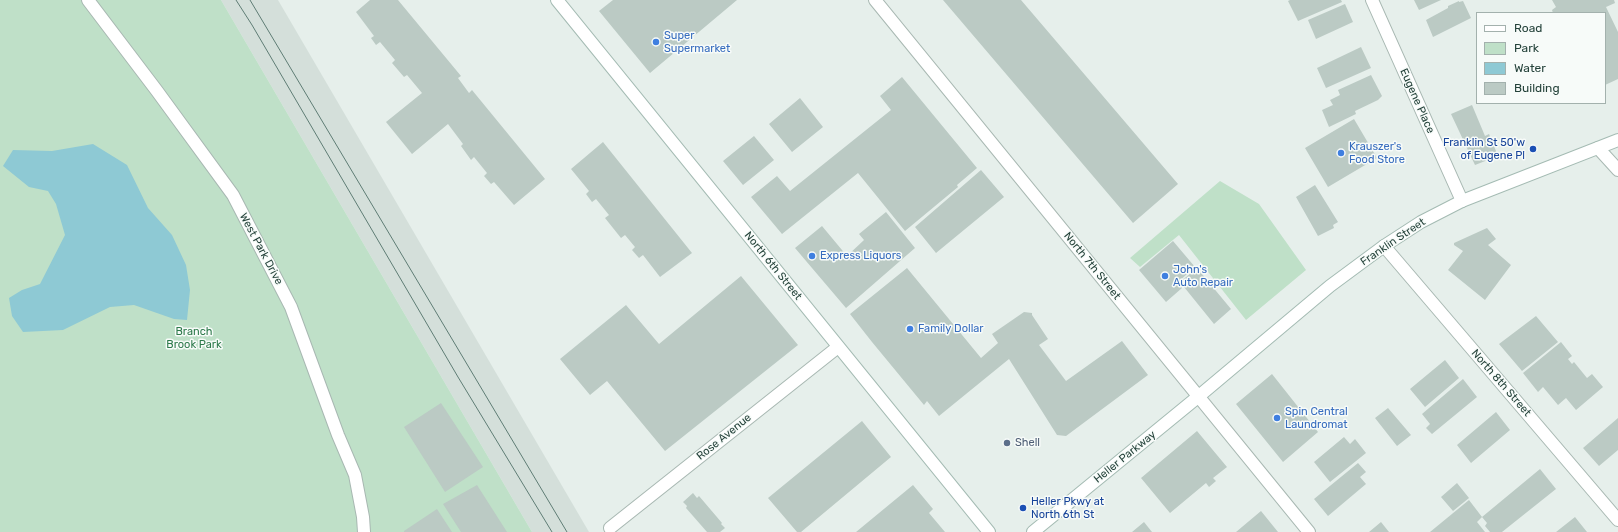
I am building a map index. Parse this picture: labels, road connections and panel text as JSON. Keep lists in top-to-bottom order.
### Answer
{
  "streets": {
    "street": [
      "Eugene Place",
      "Franklin Street",
      "West Park Drive",
      "North 6th Street",
      "North 7th Street",
      "North 8th Street",
      "Rose Avenue",
      "Heller Parkway"
    ]
  },
  "crossings": [
    ["Eugene Place", "Franklin Street"],
    ["Franklin Street", "North 7th Street"],
    ["Franklin Street", "North 8th Street"],
    ["Franklin Street", "Heller Parkway"],
    ["North 6th Street", "Rose Avenue"],
    ["North 7th Street", "Heller Parkway"]
  ],
  "parks": ["Branch Brook Park"],
  "places": [
    "Super Supermarket",
    "Franklin St 50'w of Eugene Pl",
    "Krauszer's Food Store",
    "Express Liquors",
    "John's Auto Repair",
    "Family Dollar",
    "Spin Central Laundromat",
    "Shell",
    "Heller Pkwy at North 6th St"
  ],
  "legend": [
    "Road",
    "Park",
    "Water",
    "Building"
  ]
}
